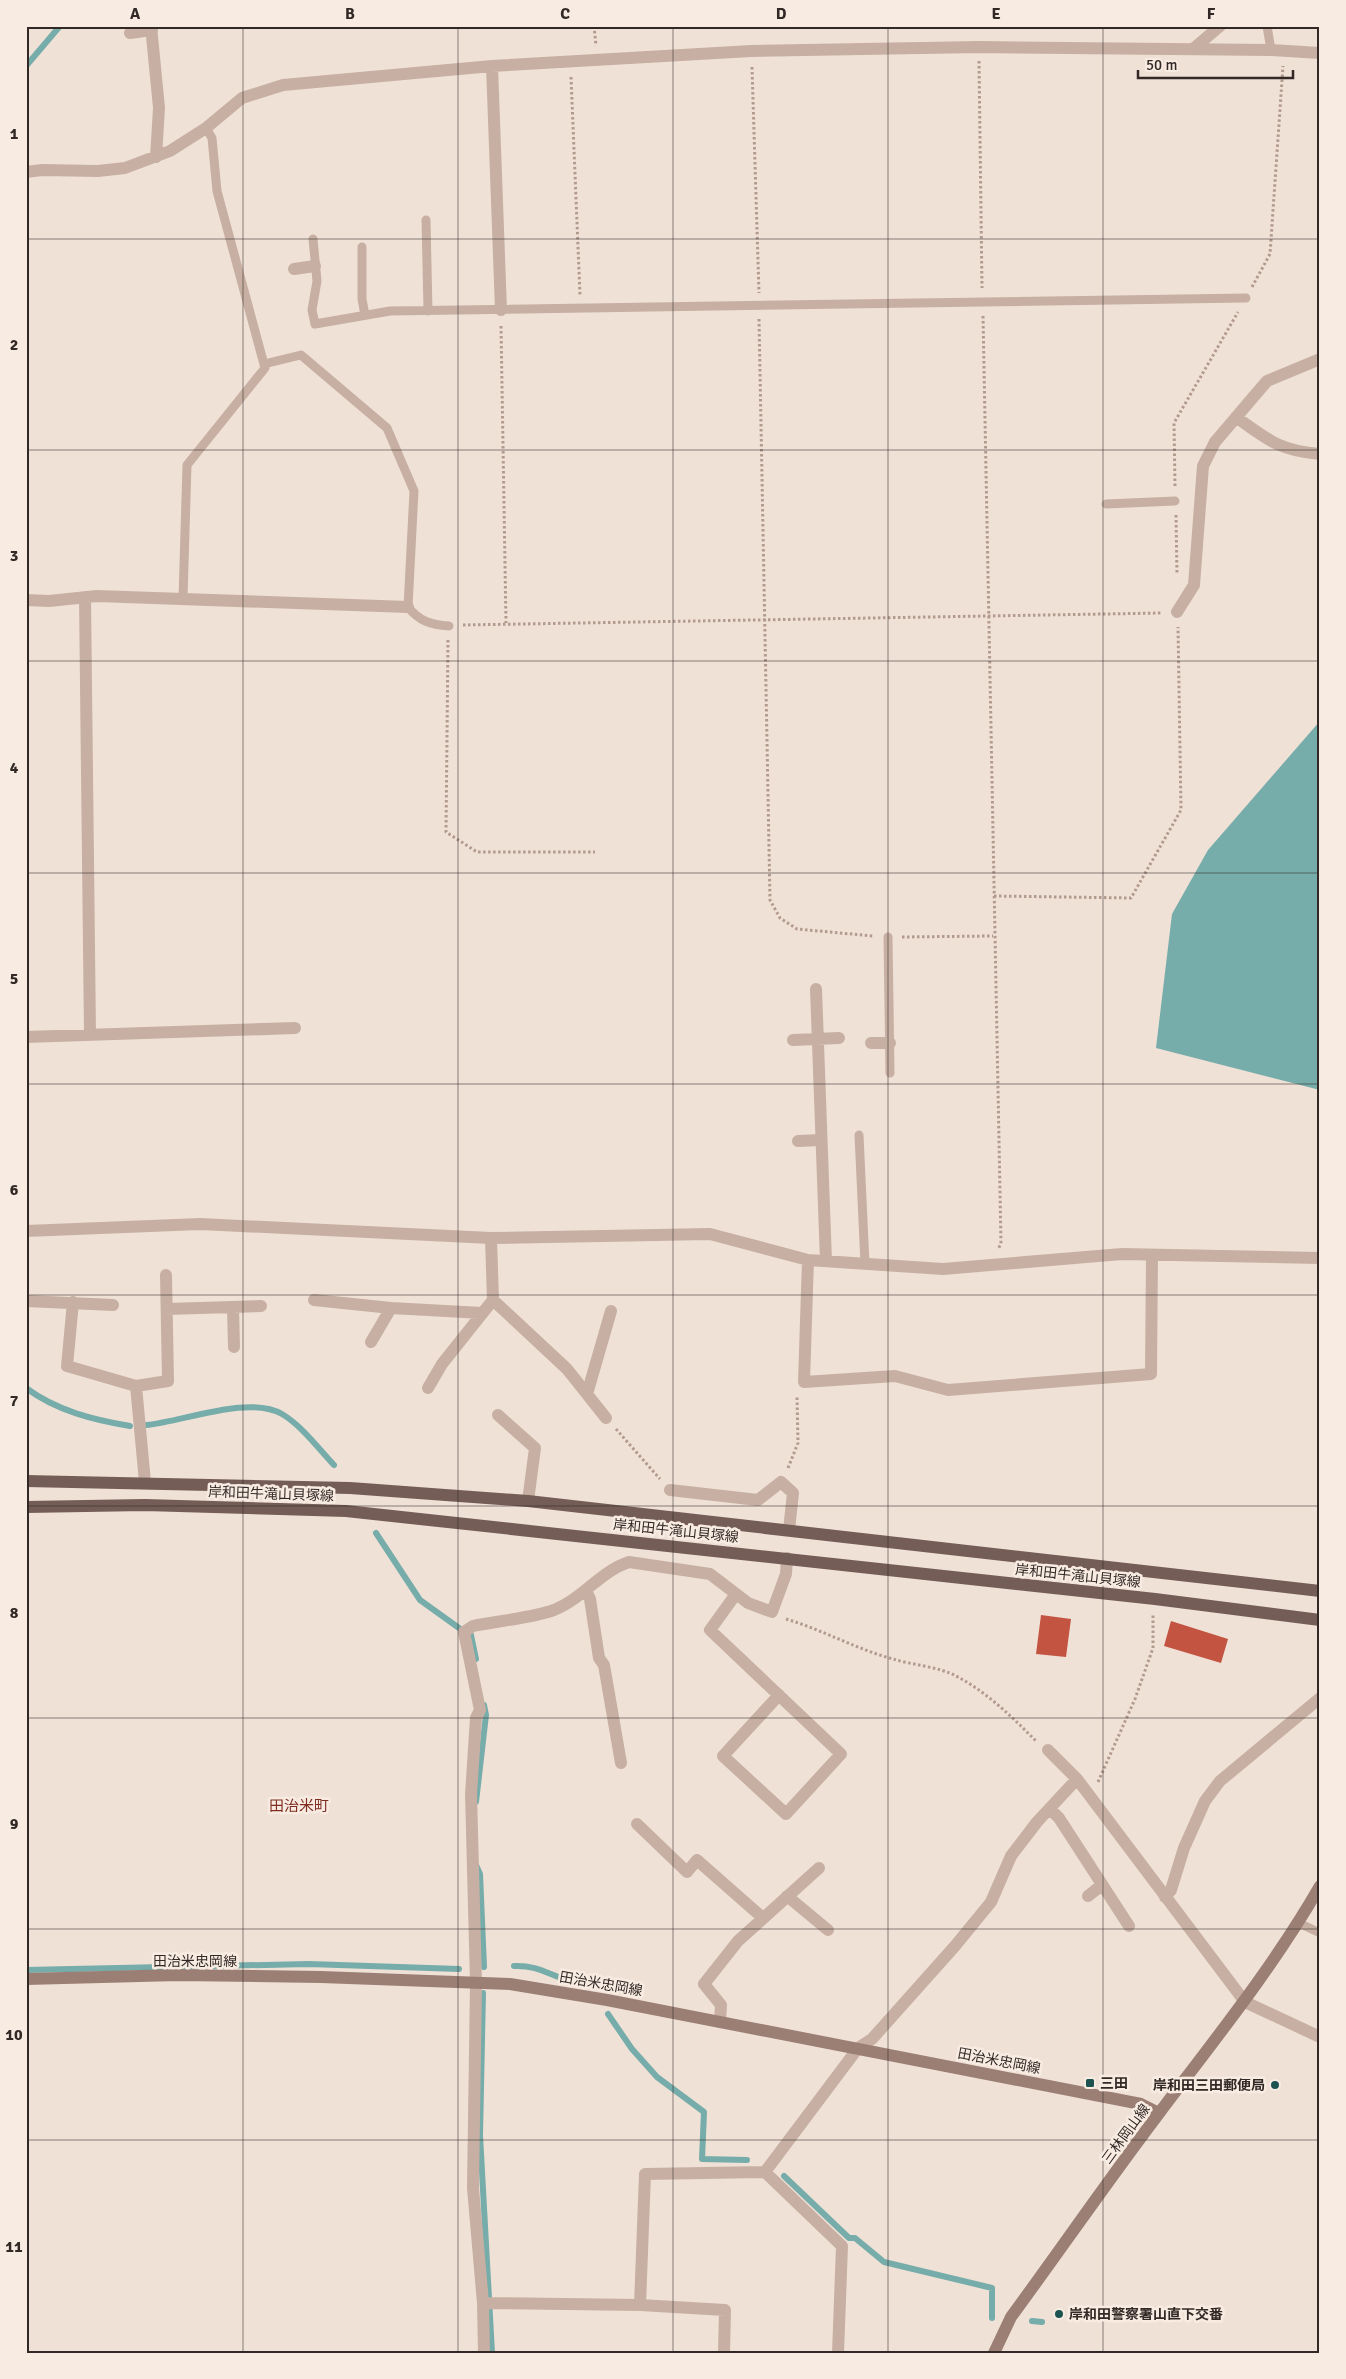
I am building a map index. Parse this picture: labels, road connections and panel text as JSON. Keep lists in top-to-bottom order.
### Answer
{
  "streets": {
    "main road": ["岸和田牛滝山貝塚線", "田治米忠岡線", "三林岡山線"]
  },
  "crossings": [
    ["田治米忠岡線", "三林岡山線"]
  ],
  "districts": ["田治米町"],
  "places": {
    "transit": ["三田"],
    "other": ["岸和田三田郵便局", "岸和田警察署山直下交番"]
  },
  "scale_bar": "50 m",
  "grid": {
    "columns": [
      "A",
      "B",
      "C",
      "D",
      "E",
      "F"
    ],
    "rows": [
      "1",
      "2",
      "3",
      "4",
      "5",
      "6",
      "7",
      "8",
      "9",
      "10",
      "11"
    ]
  }
}
